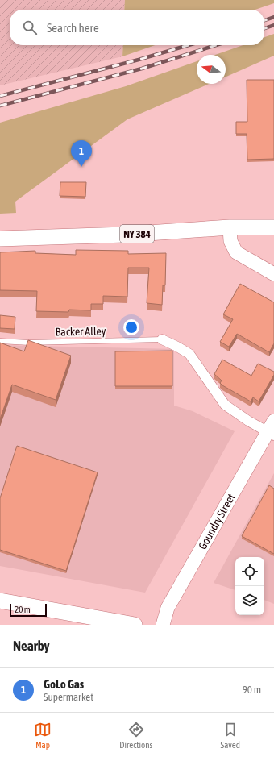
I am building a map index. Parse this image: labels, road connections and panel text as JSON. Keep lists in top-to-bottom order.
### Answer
{
  "streets": {
    "main road": ["NY 384"],
    "street": ["Goundry Street"],
    "lane": ["Backer Alley"]
  },
  "scale_bar": "20 m",
  "north": "left",
  "page": {
    "search": "Search here",
    "pins": "1",
    "scale": "20 m",
    "heading": "Nearby",
    "list": [
      {
        "mark": "1",
        "name": "GoLo Gas",
        "note": "Supermarket",
        "value": "90 m"
      }
    ],
    "nav": ["Map", "Directions", "Saved"]
  }
}
